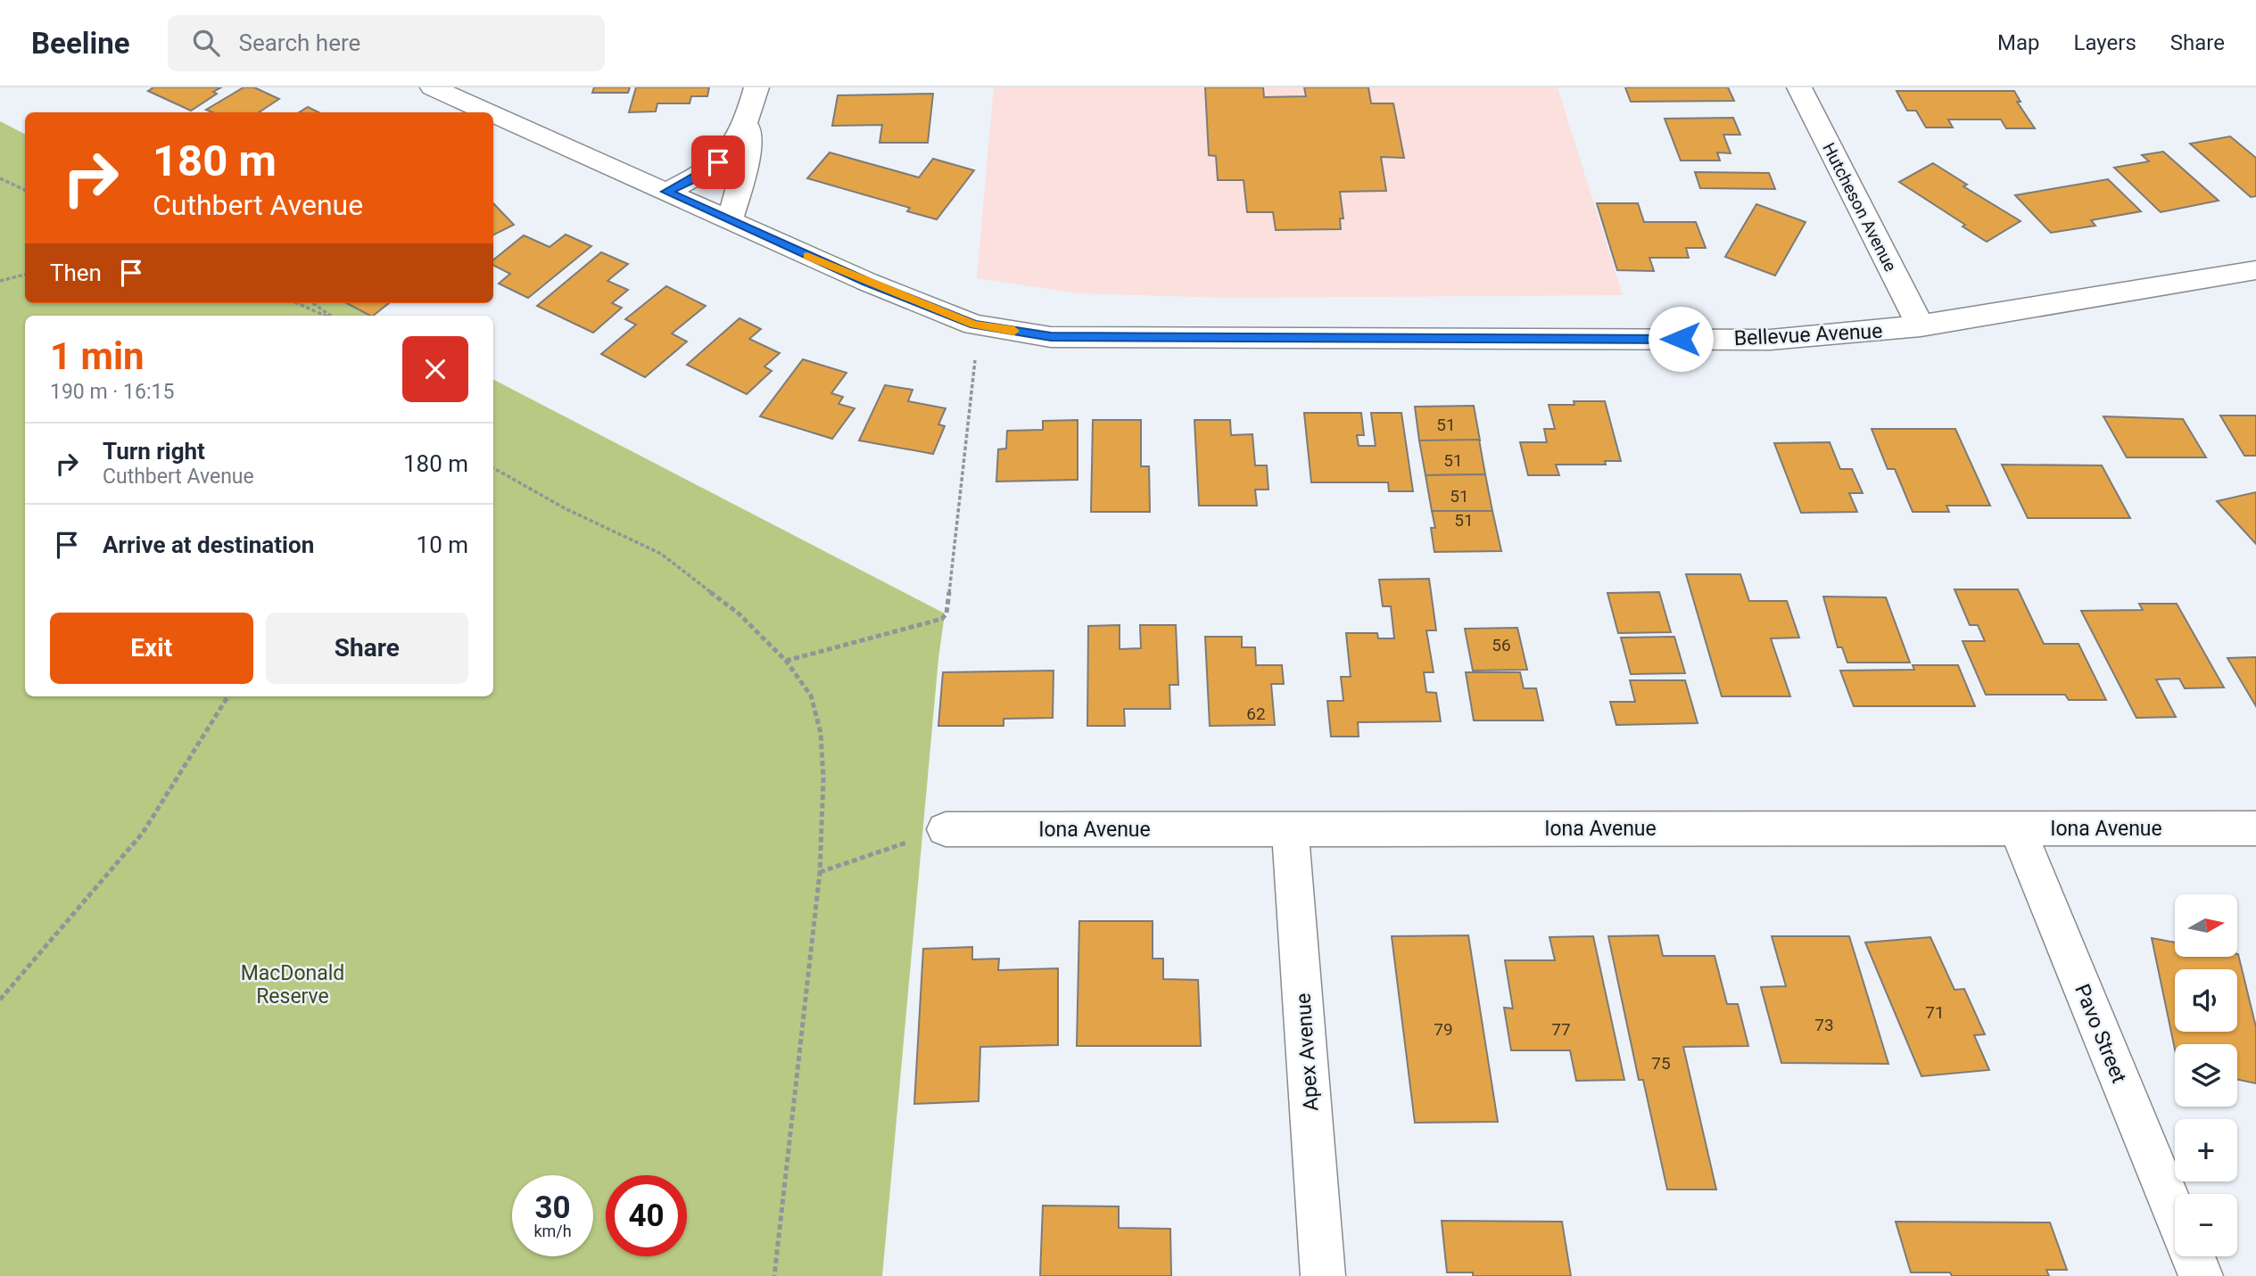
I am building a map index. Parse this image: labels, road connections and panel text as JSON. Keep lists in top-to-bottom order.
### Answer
{
  "streets": {
    "street": [
      "Hutcheson Avenue",
      "Bellevue Avenue",
      "Iona Avenue",
      "Pavo Street",
      "Apex Avenue"
    ]
  },
  "crossings": [
    ["Hutcheson Avenue", "Bellevue Avenue"],
    ["Iona Avenue", "Pavo Street"],
    ["Iona Avenue", "Apex Avenue"]
  ],
  "parks": ["MacDonald Reserve"],
  "house_numbers": [
    "51",
    "51",
    "51",
    "51",
    "56",
    "62",
    "71",
    "73",
    "79",
    "77",
    "75"
  ],
  "north": "right",
  "page": {
    "header": "Beeline",
    "search": "Search here",
    "nav": ["Map", "Layers", "Share"],
    "turn": ["180 m", "Cuthbert Avenue"],
    "then": "Then",
    "heading": ["1 min", "190 m · 16:15"],
    "list": [
      {
        "name": "Turn right",
        "note": "Cuthbert Avenue",
        "value": "180 m"
      },
      {
        "name": "Arrive at destination",
        "value": "10 m"
      }
    ],
    "buttons": ["Exit", "Share"],
    "map_buttons": ["+", "−"],
    "speed": "30 km/h",
    "limit": "40"
  }
}
